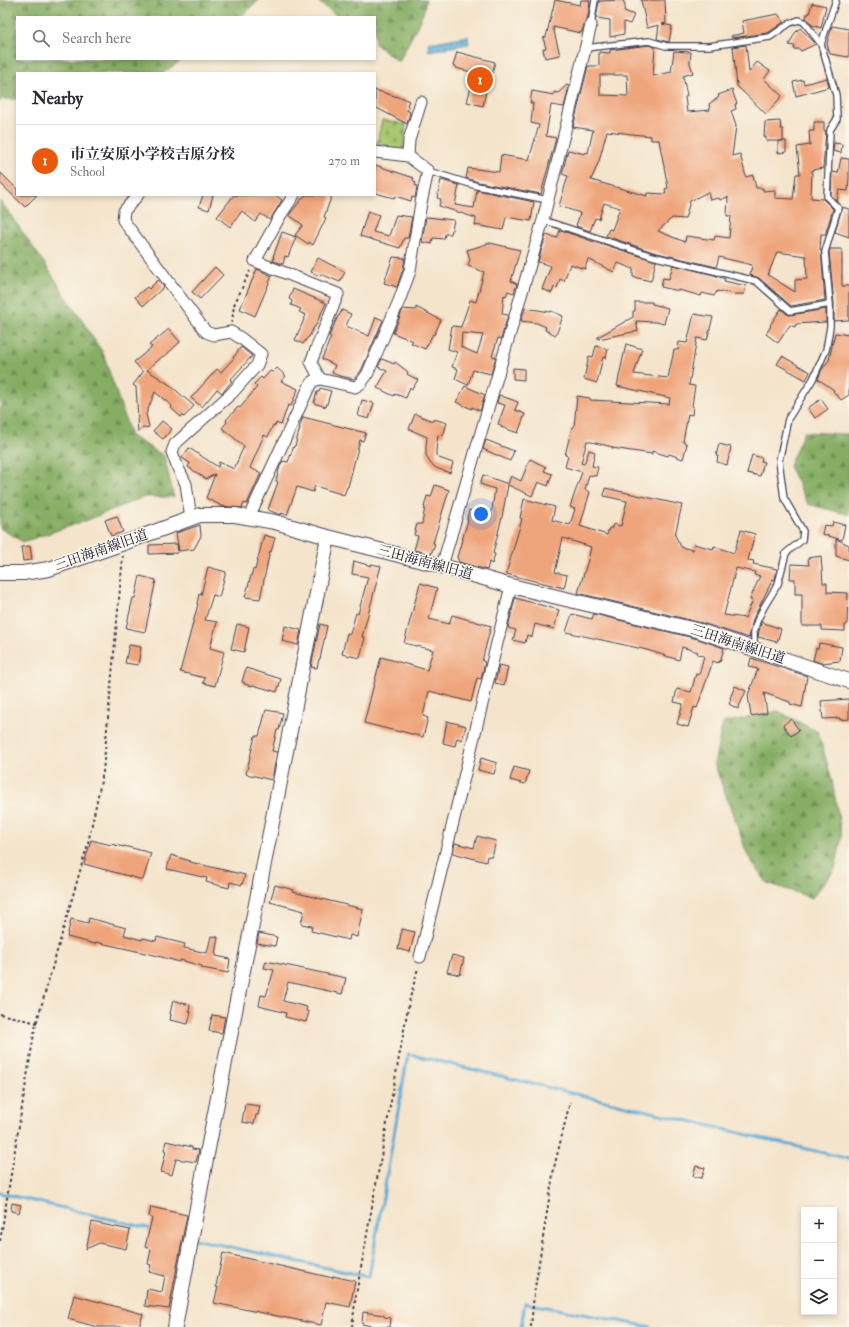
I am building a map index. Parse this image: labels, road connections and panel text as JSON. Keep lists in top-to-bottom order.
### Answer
{
  "streets": {
    "street": ["三田海南線旧道"]
  },
  "page": {
    "search": "Search here",
    "pins": "1",
    "heading": "Nearby",
    "list": [
      {
        "mark": "1",
        "name": "市立安原小学校吉原分校",
        "note": "School",
        "value": "270 m"
      }
    ],
    "map_buttons": ["+", "−"]
  }
}
